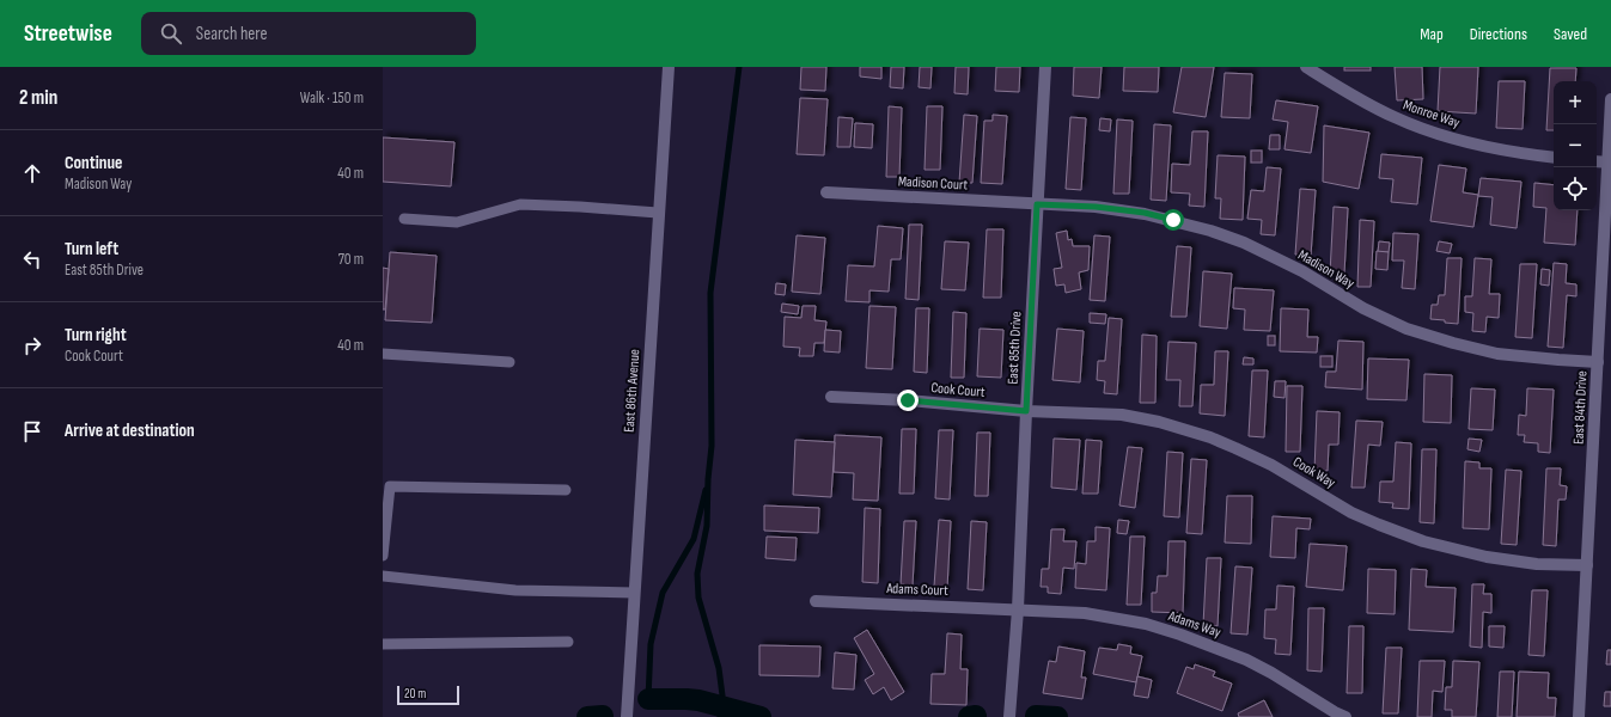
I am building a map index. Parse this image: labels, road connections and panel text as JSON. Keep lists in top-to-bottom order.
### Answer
{
  "streets": {
    "street": [
      "Monroe Way",
      "Madison Court",
      "Madison Way",
      "East 85th Drive",
      "Cook Court",
      "East 86th Avenue",
      "East 84th Drive",
      "Cook Way",
      "Adams Court",
      "Adams Way"
    ]
  },
  "crossings": [
    ["Madison Court", "Madison Way"],
    ["Madison Court", "East 85th Drive"],
    ["Madison Way", "East 85th Drive"],
    ["Madison Way", "East 84th Drive"],
    ["East 85th Drive", "Cook Court"],
    ["East 85th Drive", "Cook Way"],
    ["East 85th Drive", "Adams Court"],
    ["East 85th Drive", "Adams Way"],
    ["Cook Court", "Cook Way"],
    ["East 84th Drive", "Cook Way"],
    ["Adams Court", "Adams Way"]
  ],
  "scale_bar": "20 m",
  "page": {
    "header": "Streetwise",
    "search": "Search here",
    "nav": ["Map", "Directions", "Saved"],
    "heading": ["2 min", "Walk · 150 m"],
    "map_buttons": ["+", "−"],
    "list": [
      ["Continue", "Madison Way", "40 m"],
      ["Turn left", "East 85th Drive", "70 m"],
      ["Turn right", "Cook Court", "40 m"],
      "Arrive at destination"
    ],
    "scale": "20 m"
  }
}
